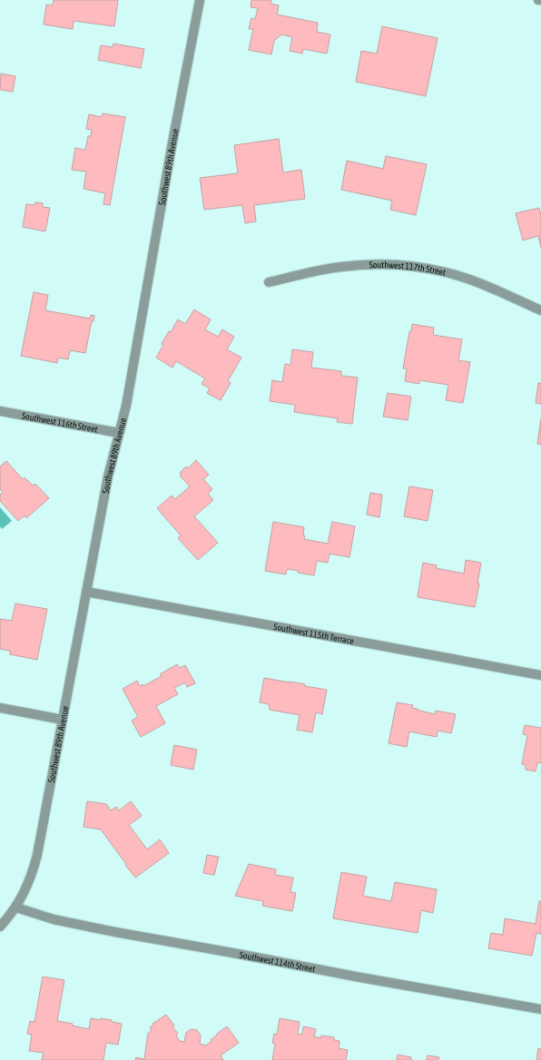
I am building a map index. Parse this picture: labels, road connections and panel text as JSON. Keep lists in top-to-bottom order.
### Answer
{
  "streets": {
    "street": [
      "Southwest 89th Avenue",
      "Southwest 117th Street",
      "Southwest 116th Street",
      "Southwest 115th Terrace",
      "Southwest 114th Street"
    ]
  },
  "crossings": [
    ["Southwest 89th Avenue", "Southwest 116th Street"],
    ["Southwest 89th Avenue", "Southwest 115th Terrace"],
    ["Southwest 89th Avenue", "Southwest 114th Street"]
  ]
}
